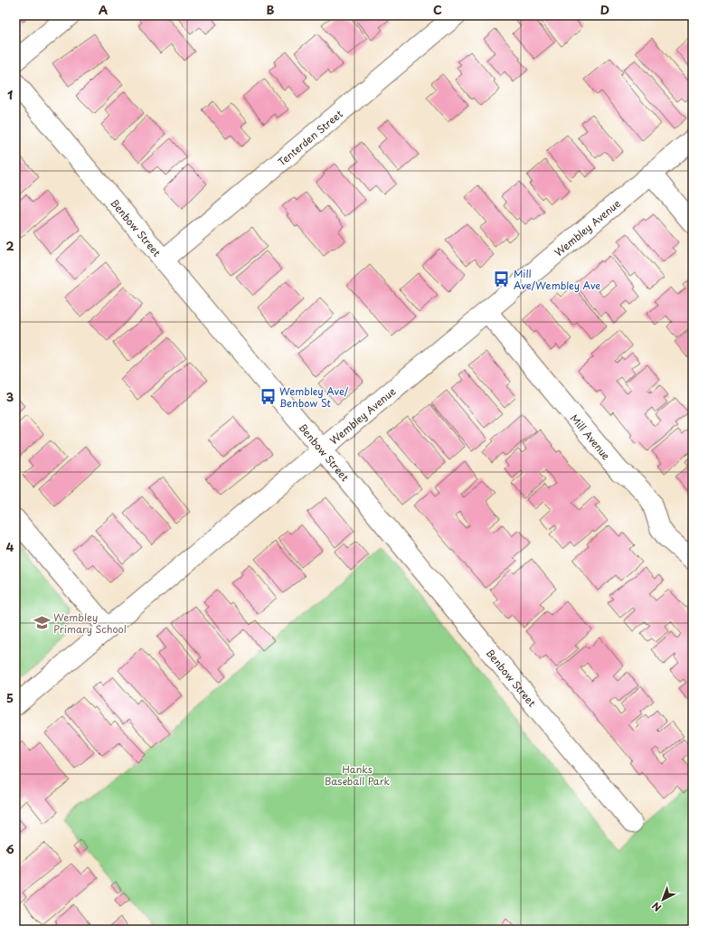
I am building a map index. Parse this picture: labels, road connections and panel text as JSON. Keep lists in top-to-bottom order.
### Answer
{
  "streets": {
    "street": [
      "Tenterden Street",
      "Benbow Street",
      "Wembley Avenue",
      "Mill Avenue"
    ]
  },
  "crossings": [
    ["Tenterden Street", "Benbow Street"],
    ["Benbow Street", "Wembley Avenue"],
    ["Wembley Avenue", "Mill Avenue"]
  ],
  "parks": ["Hanks Baseball Park"],
  "places": {
    "bus stop": ["Mill Ave/Wembley Ave", "Wembley Ave/ Benbow St"],
    "school or university": ["Wembley Primary School"]
  },
  "north": "bottom left",
  "grid": {
    "columns": [
      "A",
      "B",
      "C",
      "D"
    ],
    "rows": [
      "1",
      "2",
      "3",
      "4",
      "5",
      "6"
    ]
  }
}
